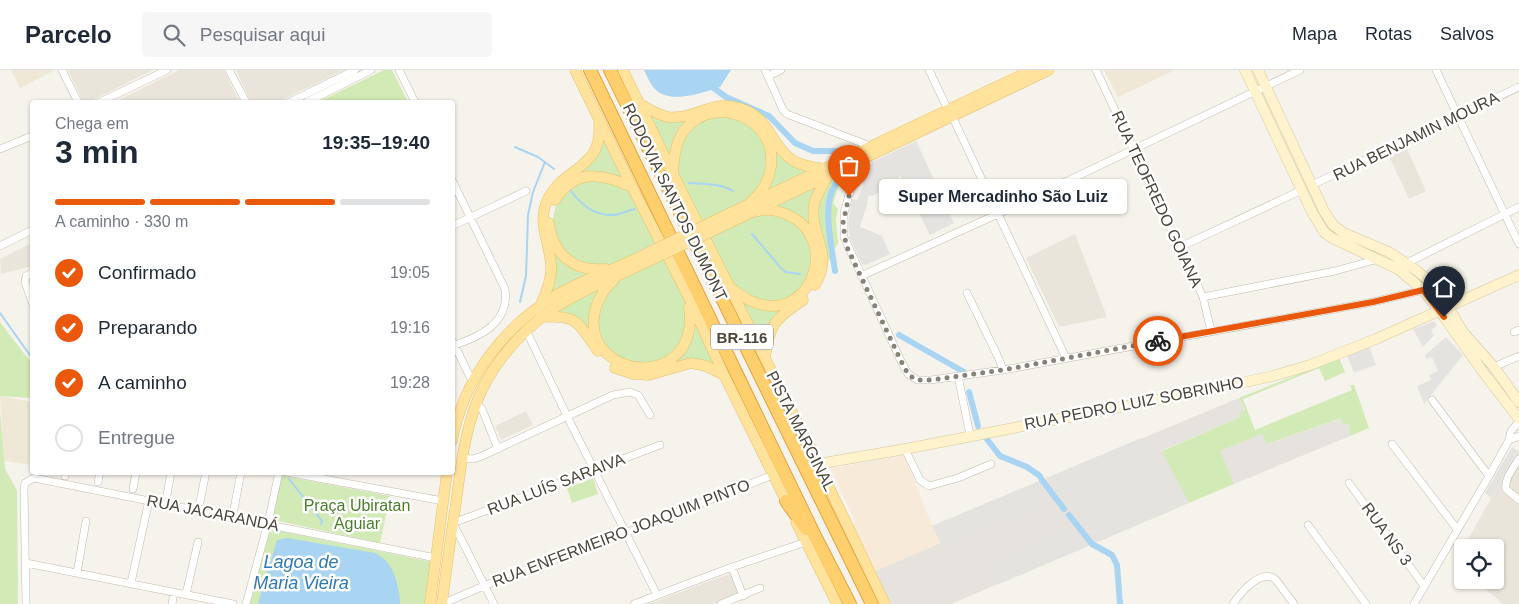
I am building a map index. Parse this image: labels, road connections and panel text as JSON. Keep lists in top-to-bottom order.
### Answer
{
  "streets": {
    "highway": ["RODOVIA SANTOS DUMONT", "BR-116"],
    "main road": ["RUA PEDRO LUIZ SOBRINHO", "PISTA MARGINAL"],
    "street": [
      "RUA BENJAMIN MOURA",
      "RUA TEOFREDO GOIANA",
      "RUA LUÍS SARAIVA",
      "RUA JACARANDÁ",
      "RUA ENFERMEIRO JOAQUIM PINTO",
      "RUA NS 3"
    ]
  },
  "crossings": [
    ["BR-116", "RUA ENFERMEIRO JOAQUIM PINTO"],
    ["RUA PEDRO LUIZ SOBRINHO", "PISTA MARGINAL"]
  ],
  "water": ["Lagoa de Maria Vieira"],
  "parks": ["Praça Ubiratan Aguiar"],
  "places": ["Super Mercadinho São Luiz"],
  "page": {
    "header": "Parcelo",
    "search": "Pesquisar aqui",
    "nav": ["Mapa", "Rotas", "Salvos"],
    "heading": ["3 min", "Chega em", "19:35–19:40"],
    "bubble": "Super Mercadinho São Luiz",
    "bar": "A caminho · 330 m",
    "list": [
      ["Confirmado", "19:05"],
      ["Preparando", "19:16"],
      ["A caminho", "19:28"],
      "Entregue"
    ]
  }
}
